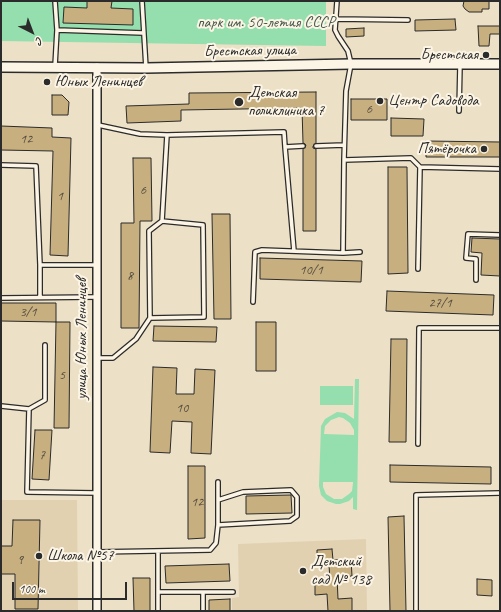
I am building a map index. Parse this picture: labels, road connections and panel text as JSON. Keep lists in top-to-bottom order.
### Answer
{
  "streets": {
    "street": ["Брестская улица", "улица Юных Ленинцев"]
  },
  "crossings": [
    ["Брестская улица", "улица Юных Ленинцев"]
  ],
  "parks": ["парк им. 50-летия СССР"],
  "places": [
    "Брестская",
    "Юных Ленинцев",
    "Центр Садовода",
    "Детская поликлиника 7",
    "Пятёрочка",
    "Школа №57",
    "Детский сад № 138"
  ],
  "house_numbers": [
    "6",
    "12",
    "6",
    "1",
    "10/1",
    "8",
    "27/1",
    "3/1",
    "5",
    "10",
    "7",
    "12",
    "9"
  ],
  "scale_bar": "100 m",
  "north": "bottom right"
}
